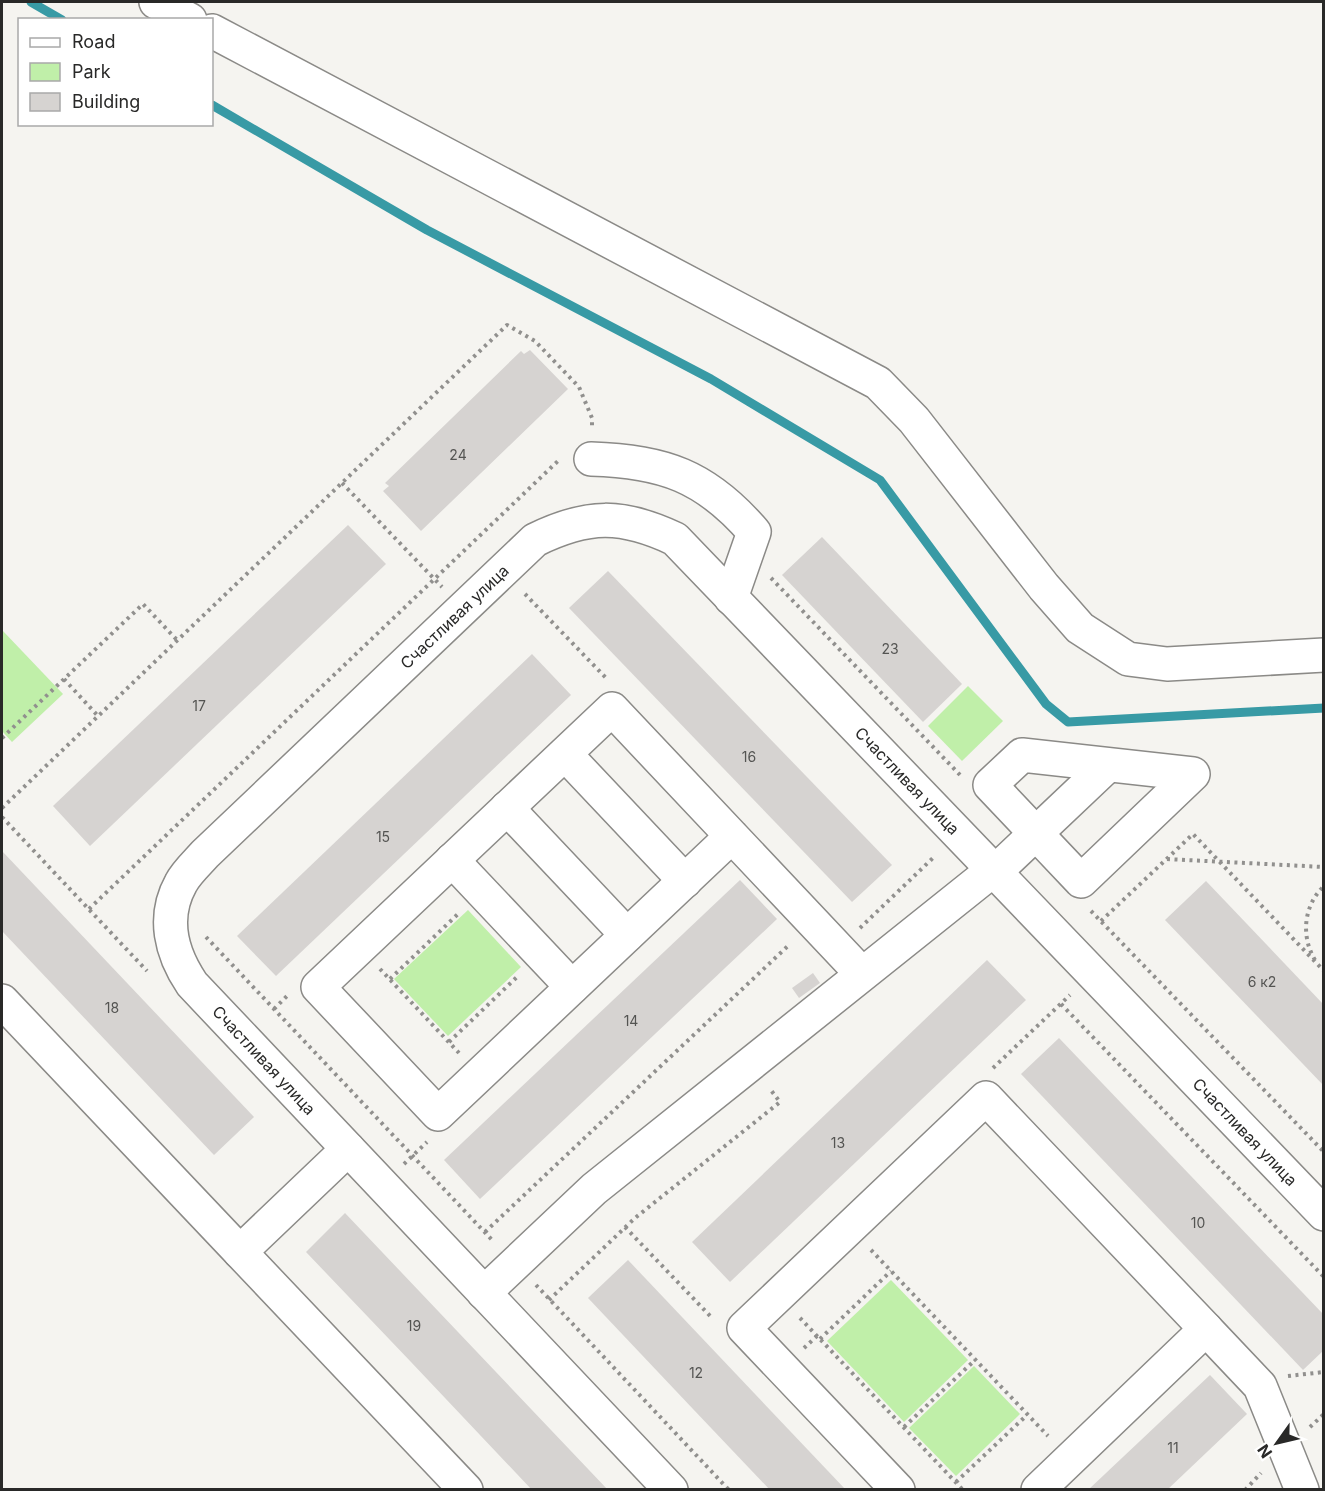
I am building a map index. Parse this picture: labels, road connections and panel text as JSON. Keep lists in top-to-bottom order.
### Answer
{
  "streets": {
    "street": ["Счастливая улица"]
  },
  "house_numbers": [
    "24",
    "23",
    "17",
    "16",
    "15",
    "6 к2",
    "18",
    "14",
    "13",
    "10",
    "19",
    "12",
    "11"
  ],
  "legend": ["Road", "Park", "Building"],
  "north": "bottom left"
}
